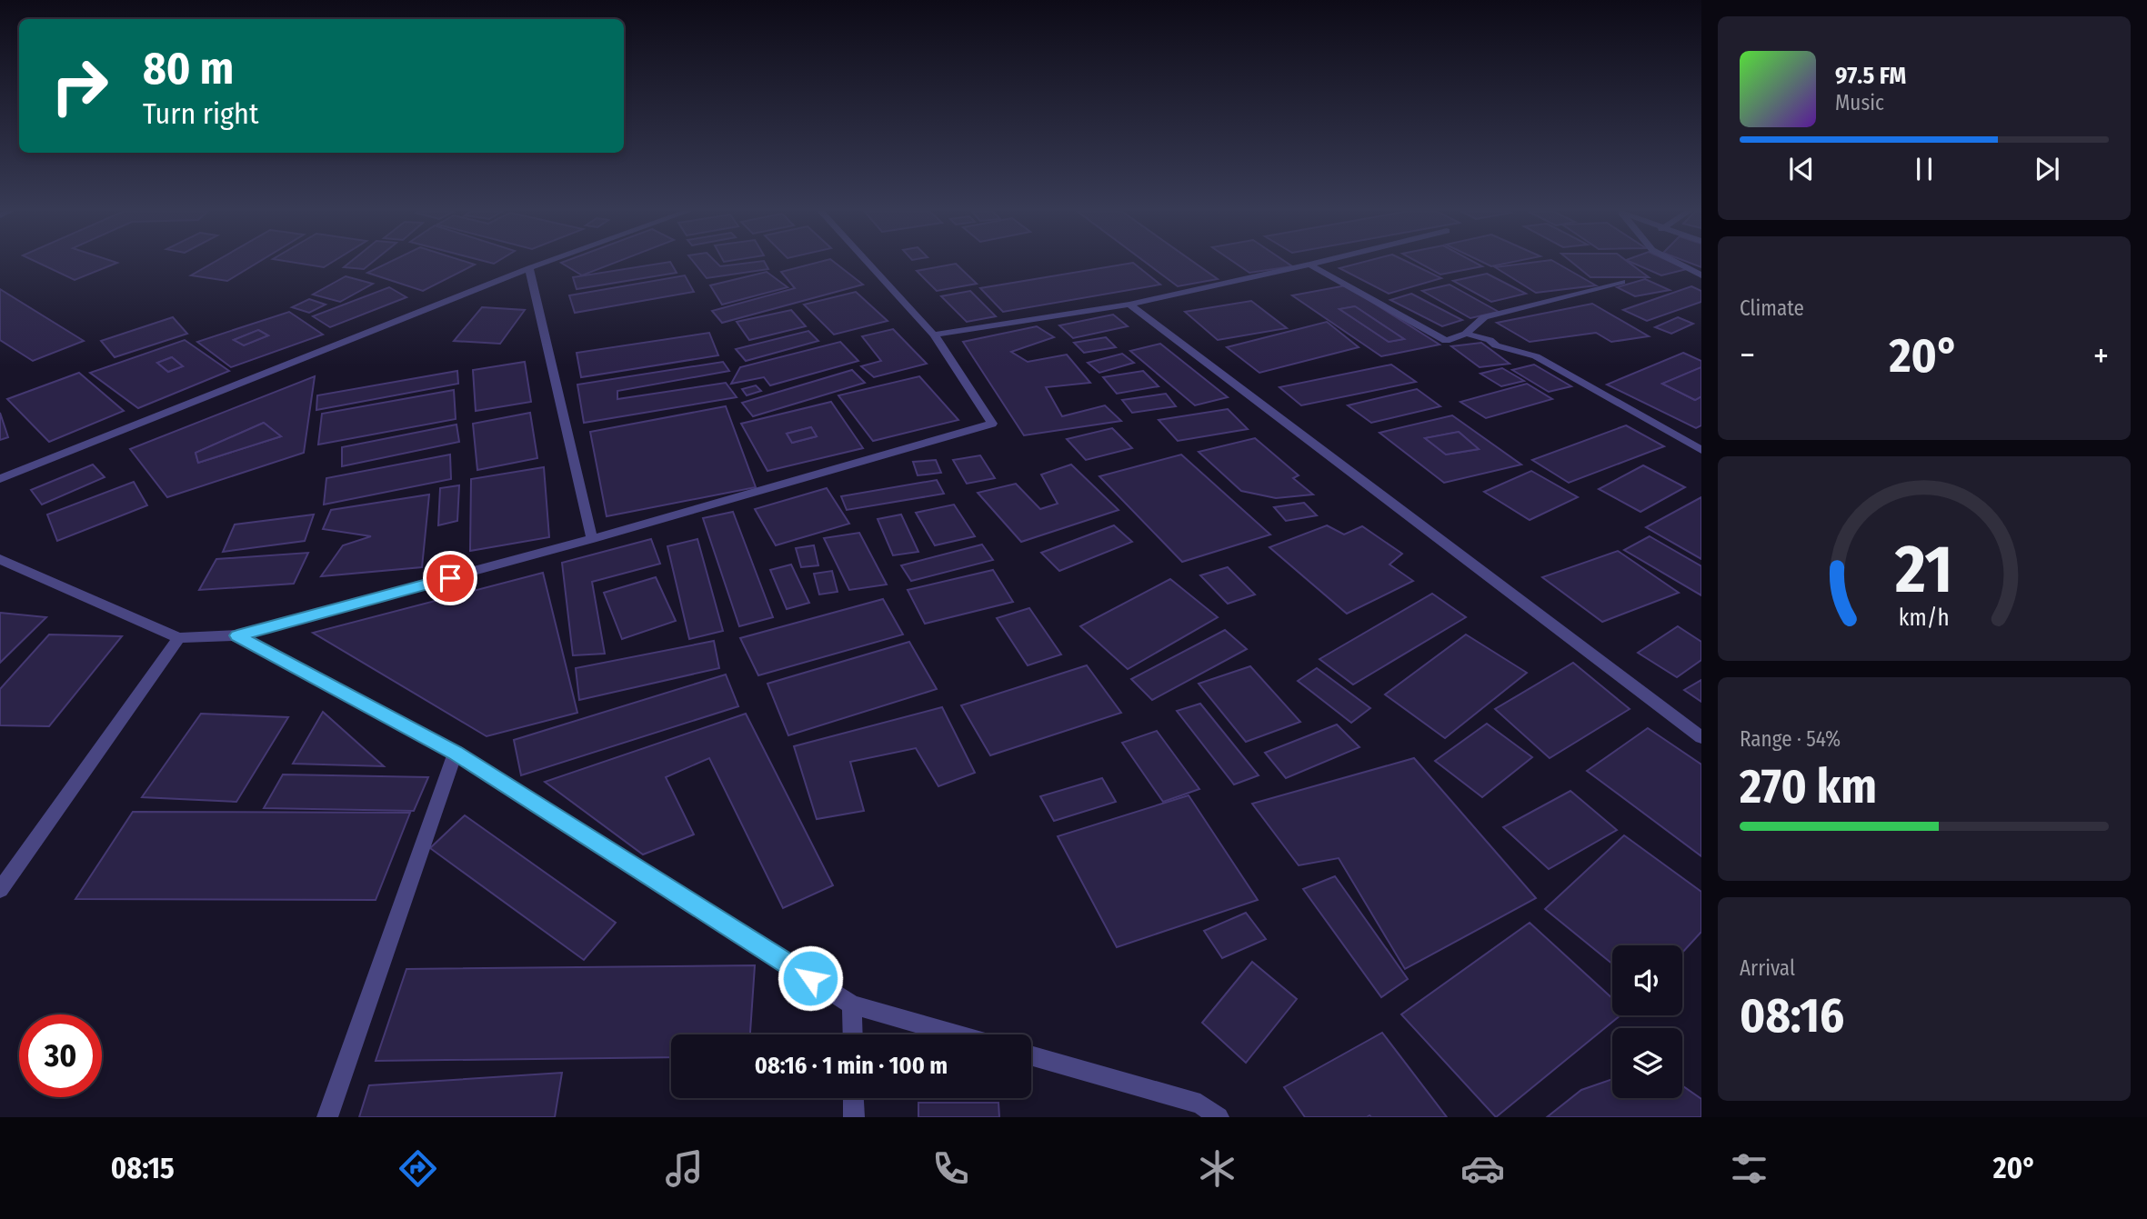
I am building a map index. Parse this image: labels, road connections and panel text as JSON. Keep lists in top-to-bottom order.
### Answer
{
  "page": {
    "turn": ["80 m", "Turn right"],
    "song": ["97.5 FM", "Music"],
    "tile": [
      "Climate",
      ["Range · 54%", "270 km"],
      ["Arrival", "08:16"]
    ],
    "heat": ["−", "20°", "+"],
    "limit": "30",
    "trip": "08:16 · 1 min · 100 m",
    "tabs": ["08:15", "20°"],
    "gauge": ["21", "km/h"]
  }
}
